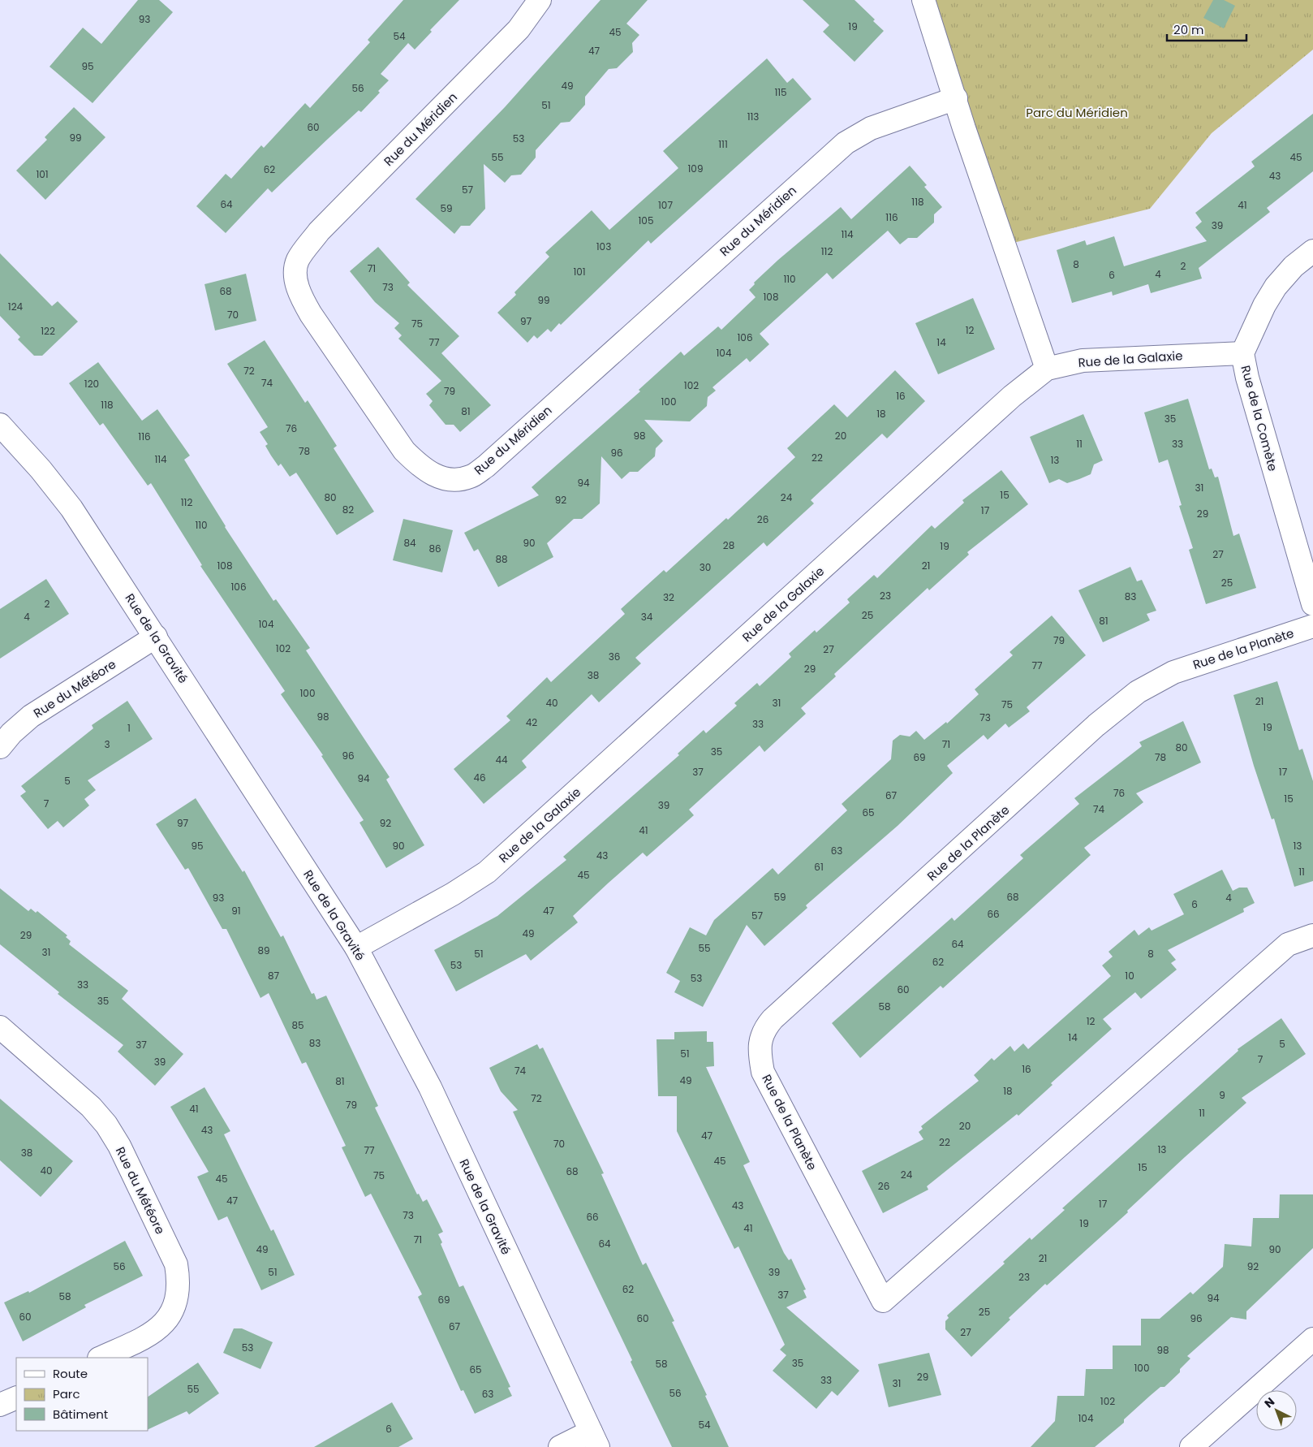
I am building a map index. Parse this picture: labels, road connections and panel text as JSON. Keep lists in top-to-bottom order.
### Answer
{
  "streets": {
    "street": [
      "Rue du Méridien",
      "Rue de la Galaxie",
      "Rue de la Comète",
      "Rue de la Gravité",
      "Rue de la Planète",
      "Rue du Météore"
    ]
  },
  "crossings": [
    ["Rue de la Galaxie", "Rue de la Comète"],
    ["Rue de la Galaxie", "Rue de la Gravité"],
    ["Rue de la Gravité", "Rue du Météore"]
  ],
  "parks": ["Parc du Méridien"],
  "house_numbers": [
    "93",
    "19",
    "45",
    "54",
    "47",
    "95",
    "49",
    "56",
    "115",
    "51",
    "113",
    "60",
    "99",
    "53",
    "111",
    "55",
    "45",
    "109",
    "62",
    "101",
    "43",
    "57",
    "118",
    "64",
    "107",
    "41",
    "59",
    "116",
    "105",
    "39",
    "114",
    "103",
    "112",
    "8",
    "2",
    "71",
    "101",
    "4",
    "6",
    "110",
    "73",
    "68",
    "108",
    "99",
    "124",
    "70",
    "97",
    "75",
    "12",
    "122",
    "106",
    "77",
    "14",
    "104",
    "72",
    "74",
    "120",
    "102",
    "79",
    "16",
    "100",
    "118",
    "81",
    "18",
    "35",
    "76",
    "98",
    "20",
    "116",
    "11",
    "33",
    "78",
    "96",
    "22",
    "114",
    "13",
    "94",
    "31",
    "15",
    "80",
    "24",
    "92",
    "112",
    "82",
    "17",
    "29",
    "26",
    "110",
    "84",
    "90",
    "28",
    "19",
    "86",
    "27",
    "88",
    "108",
    "21",
    "30",
    "25",
    "106",
    "23",
    "83",
    "32",
    "2",
    "25",
    "4",
    "34",
    "81",
    "104",
    "79",
    "102",
    "27",
    "36",
    "77",
    "29",
    "38",
    "100",
    "21",
    "40",
    "31",
    "75",
    "98",
    "73",
    "42",
    "33",
    "19",
    "1",
    "3",
    "71",
    "80",
    "35",
    "96",
    "69",
    "78",
    "44",
    "37",
    "17",
    "46",
    "94",
    "5",
    "76",
    "67",
    "15",
    "7",
    "39",
    "74",
    "65",
    "97",
    "92",
    "41",
    "95",
    "90",
    "13",
    "63",
    "43",
    "61",
    "11",
    "45",
    "59",
    "68",
    "93",
    "4",
    "6",
    "91",
    "47",
    "66",
    "57",
    "49",
    "29",
    "64",
    "55",
    "89",
    "31",
    "51",
    "8",
    "62",
    "53",
    "87",
    "10",
    "53",
    "33",
    "60",
    "35",
    "58",
    "12",
    "85",
    "14",
    "83",
    "5",
    "37",
    "51",
    "7",
    "39",
    "16",
    "74",
    "49",
    "81",
    "18",
    "9",
    "72",
    "79",
    "41",
    "11",
    "20",
    "43",
    "47",
    "22",
    "70",
    "13",
    "77",
    "38",
    "45",
    "15",
    "40",
    "68",
    "24",
    "75",
    "45",
    "26",
    "47",
    "17",
    "43",
    "73",
    "66",
    "19",
    "41",
    "71",
    "64",
    "49",
    "90",
    "21",
    "56",
    "92",
    "51",
    "39",
    "23",
    "62",
    "37",
    "58",
    "94",
    "69",
    "25",
    "60",
    "60",
    "96",
    "67",
    "27",
    "53",
    "98",
    "35",
    "58",
    "100",
    "65",
    "29",
    "33",
    "31",
    "55",
    "56",
    "63",
    "102",
    "104",
    "54",
    "6"
  ],
  "legend": ["Route", "Parc", "Bâtiment"],
  "scale_bar": "20 m",
  "north": "top left"
}
